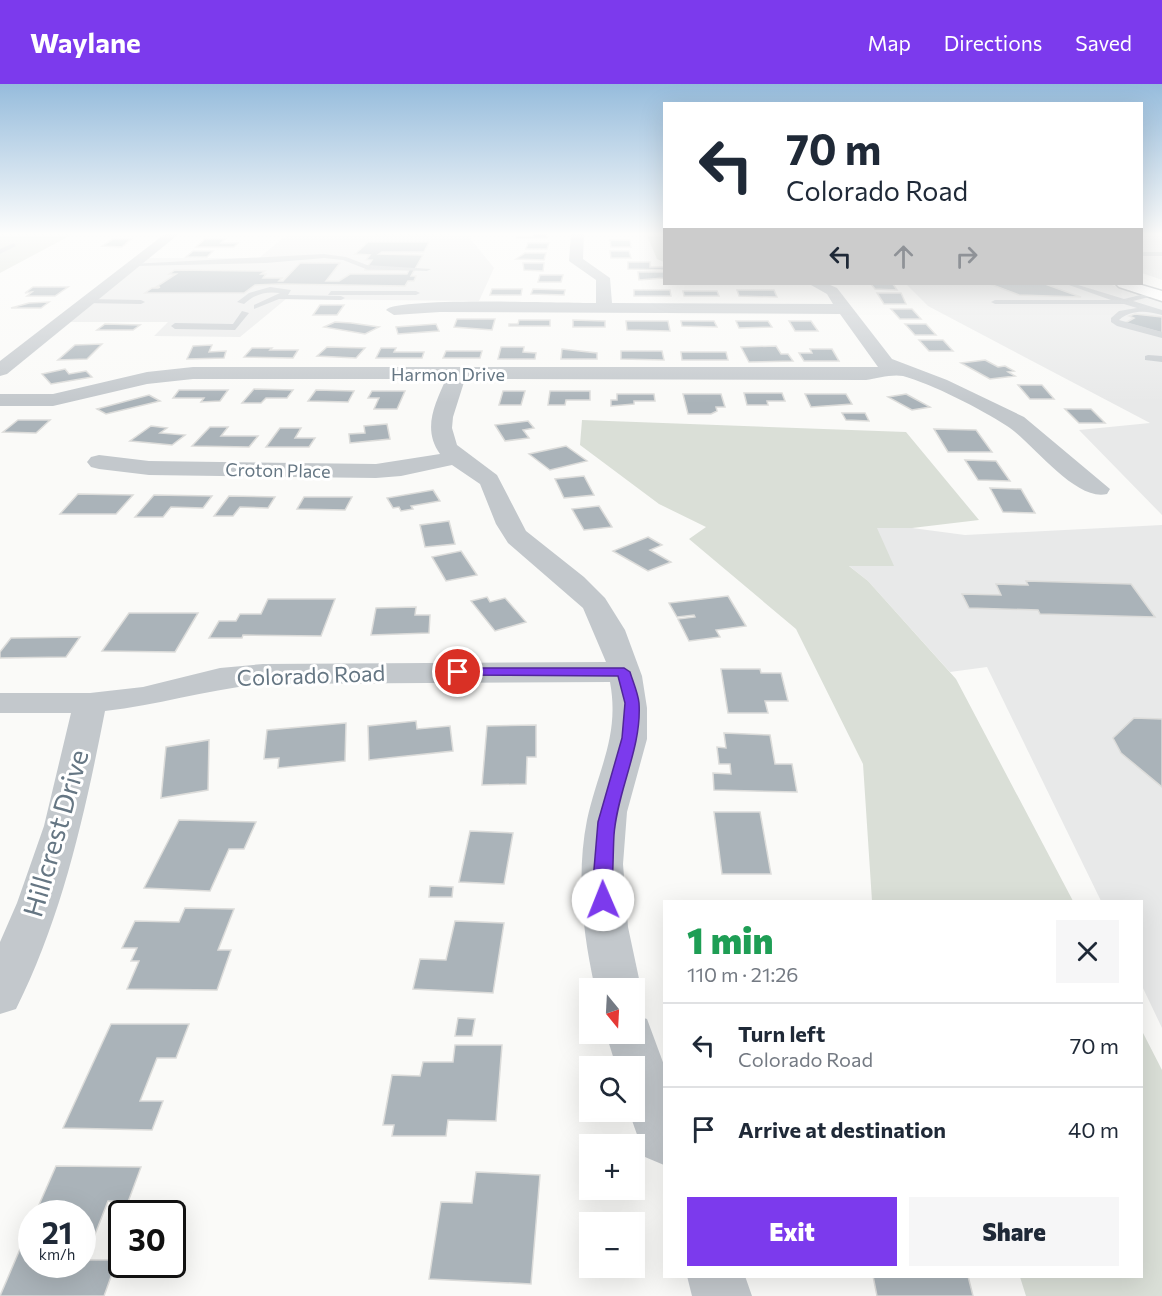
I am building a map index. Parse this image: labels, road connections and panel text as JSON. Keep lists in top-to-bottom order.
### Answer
{
  "streets": {
    "street": [
      "Harmon Drive",
      "Croton Place",
      "Colorado Road",
      "Hillcrest Drive"
    ]
  },
  "crossings": [
    ["Colorado Road", "Hillcrest Drive"]
  ],
  "north": "bottom",
  "page": {
    "header": "Waylane",
    "nav": ["Map", "Directions", "Saved"],
    "turn": ["70 m", "Colorado Road"],
    "heading": ["1 min", "110 m · 21:26"],
    "map_buttons": ["+", "−"],
    "list": [
      {
        "name": "Turn left",
        "note": "Colorado Road",
        "value": "70 m"
      },
      {
        "name": "Arrive at destination",
        "value": "40 m"
      }
    ],
    "buttons": ["Exit", "Share"],
    "speed": "21 km/h",
    "limit": "30"
  }
}
